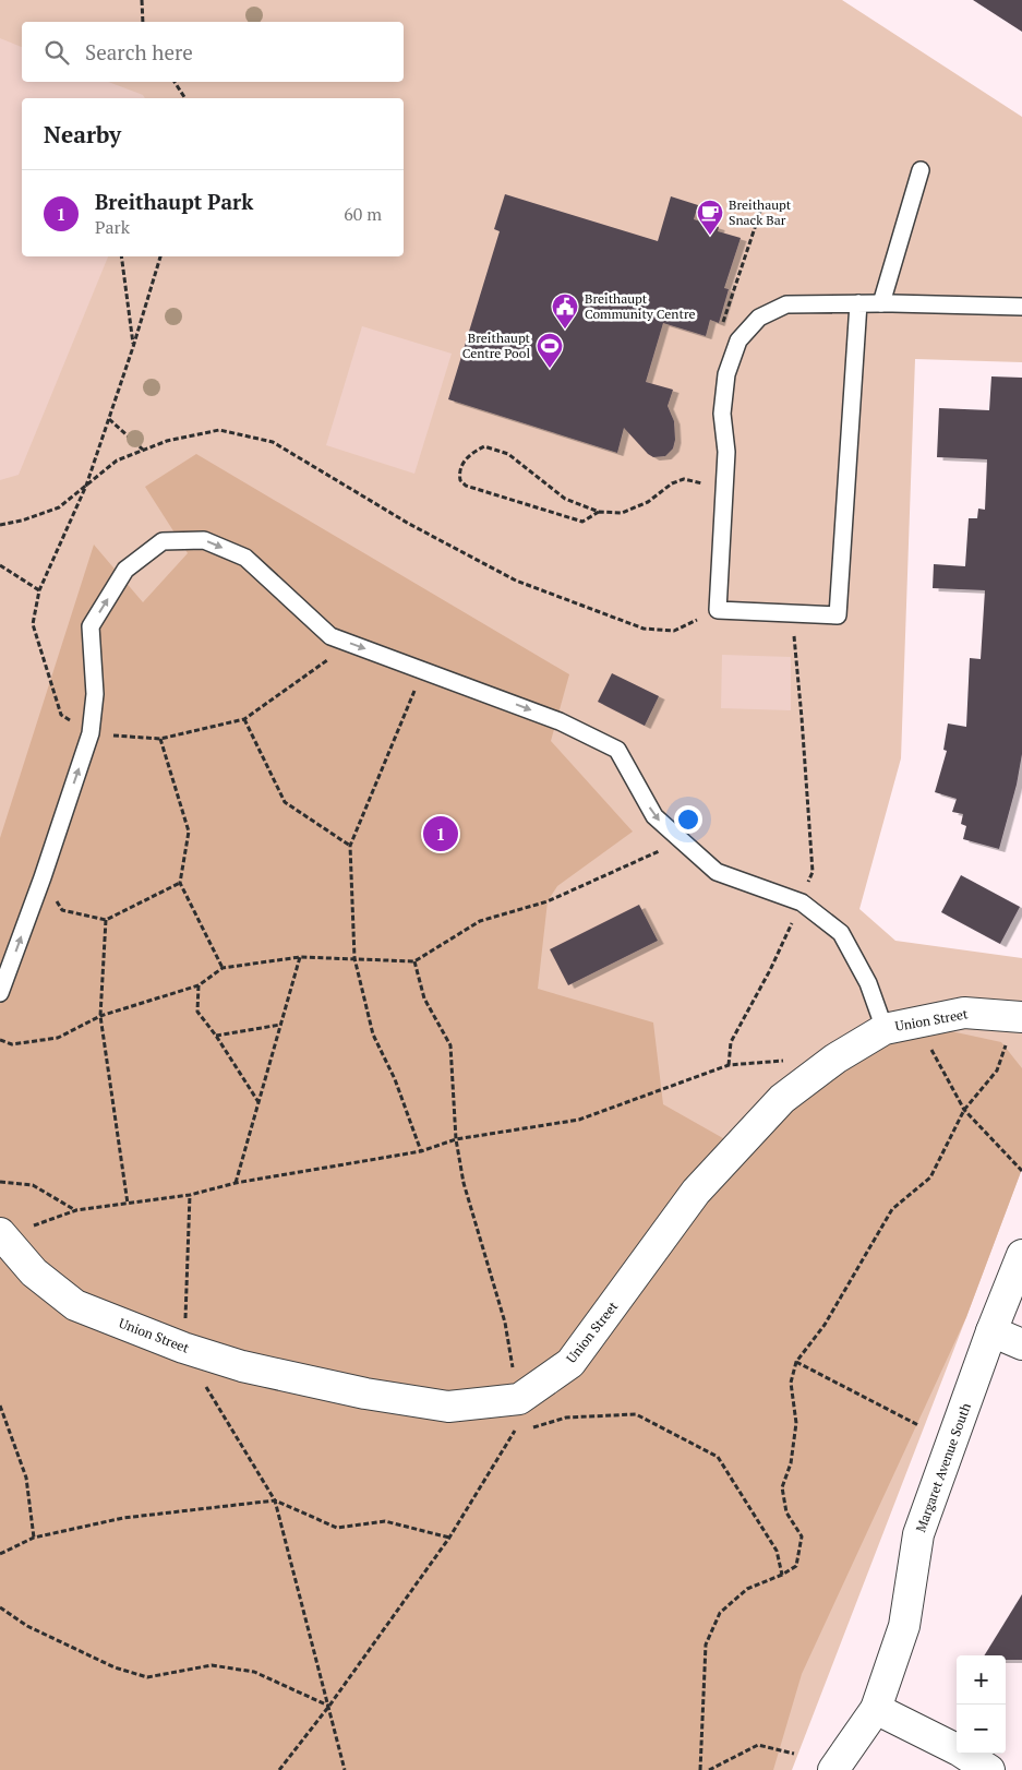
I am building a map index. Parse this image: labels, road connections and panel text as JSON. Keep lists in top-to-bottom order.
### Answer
{
  "streets": {
    "street": ["Union Street", "Margaret Avenue South"]
  },
  "places": {
    "cafe": ["Breithaupt Snack Bar"],
    "public building": ["Breithaupt Community Centre"],
    "sports": ["Breithaupt Centre Pool"]
  },
  "page": {
    "search": "Search here",
    "heading": "Nearby",
    "list": [
      {
        "mark": "1",
        "name": "Breithaupt Park",
        "note": "Park",
        "value": "60 m"
      }
    ],
    "pins": "1",
    "map_buttons": ["+", "−"]
  }
}
